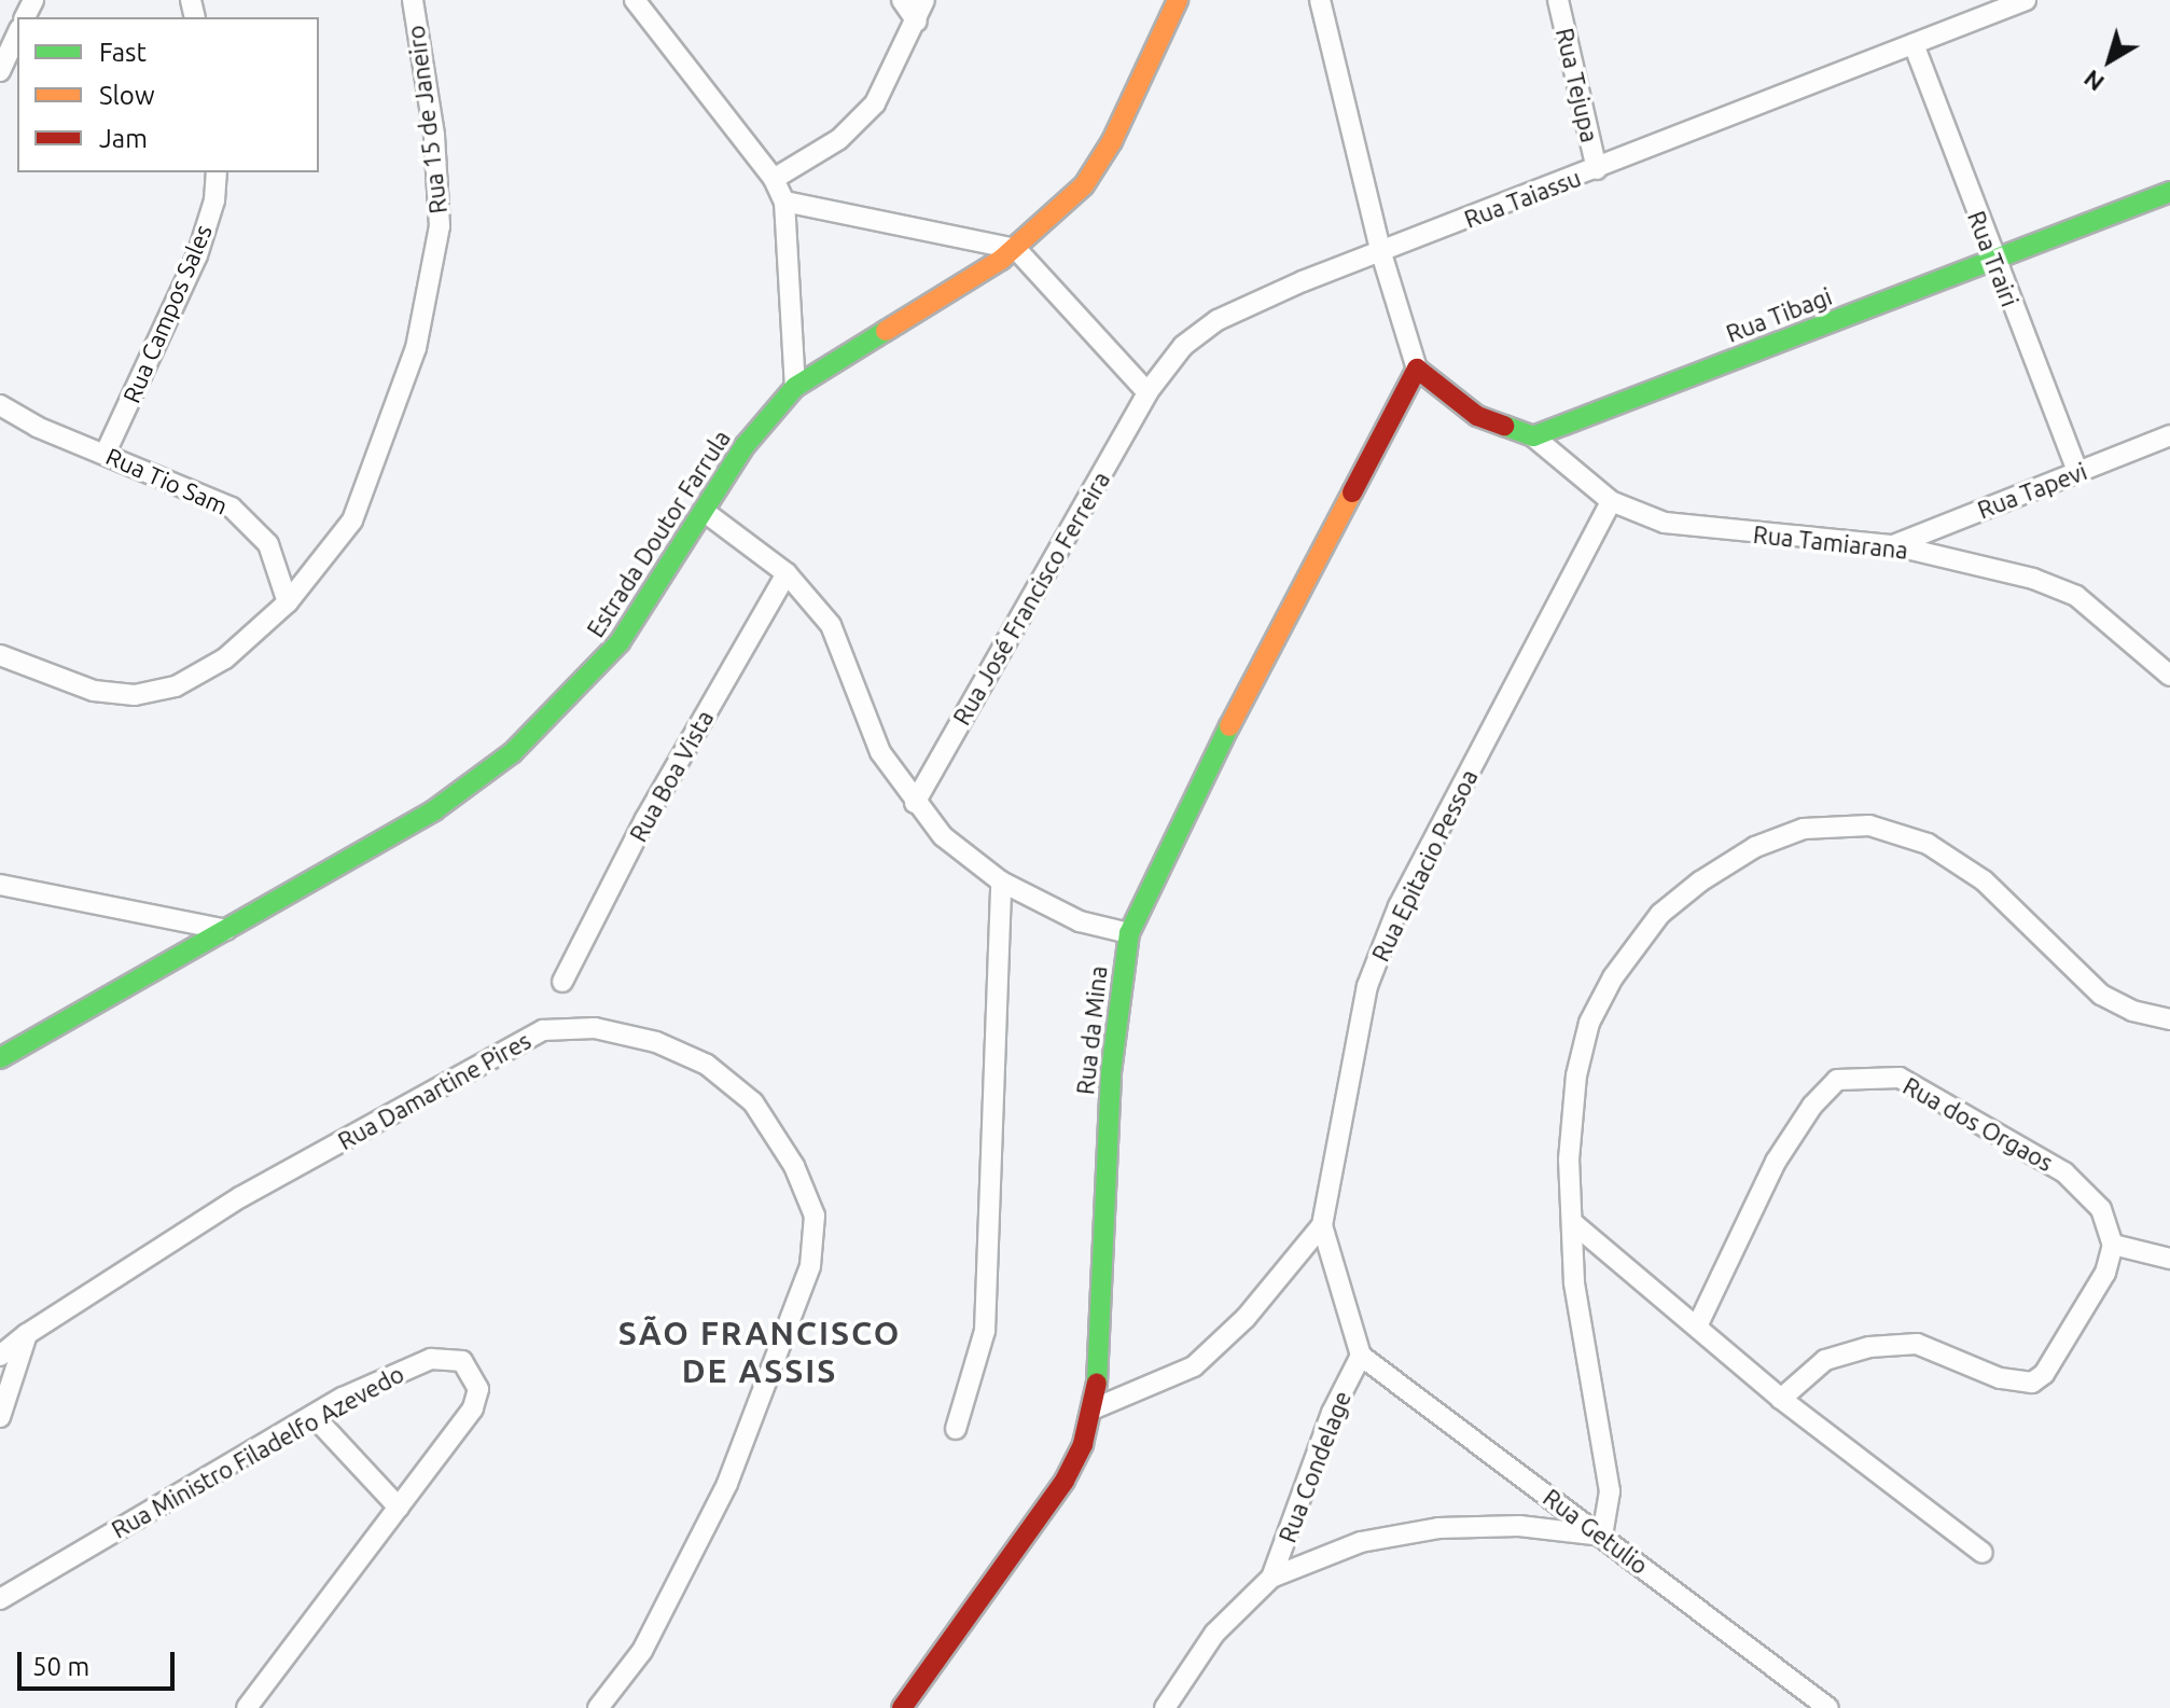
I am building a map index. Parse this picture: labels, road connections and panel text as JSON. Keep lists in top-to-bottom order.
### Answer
{
  "streets": {
    "street": [
      "Rua Tejupa",
      "Rua 15 de Janeiro",
      "Rua Taiassu",
      "Rua Trairi",
      "Rua Campos Sales",
      "Rua Tibagi",
      "Rua Tio Sam",
      "Rua Tapevi",
      "Estrada Doutor Farrula",
      "Rua Tamiarana",
      "Rua José Francisco Ferreira",
      "Rua Boa Vista",
      "Rua Epitacio Pessoa",
      "Rua da Mina",
      "Rua Damartine Pires",
      "Rua dos Orgaos",
      "Rua Ministro Filadelfo Azevedo",
      "Rua Condelage",
      "Rua Getulio"
    ]
  },
  "crossings": [
    ["Rua Tejupa", "Rua Taiassu"],
    ["Rua 15 de Janeiro", "Rua Tio Sam"],
    ["Rua Taiassu", "Rua Trairi"],
    ["Rua Taiassu", "Rua José Francisco Ferreira"],
    ["Rua Trairi", "Rua Tibagi"],
    ["Rua Trairi", "Rua Tapevi"],
    ["Rua Campos Sales", "Rua Tio Sam"],
    ["Rua Tibagi", "Rua Tamiarana"],
    ["Rua Tapevi", "Rua Tamiarana"],
    ["Rua Tamiarana", "Rua Epitacio Pessoa"],
    ["Rua Epitacio Pessoa", "Rua Condelage"],
    ["Rua Epitacio Pessoa", "Rua Getulio"],
    ["Rua Condelage", "Rua Getulio"]
  ],
  "districts": ["SÃO FRANCISCO DE ASSIS"],
  "legend": ["Fast", "Slow", "Jam"],
  "scale_bar": "50 m",
  "north": "bottom left"
}
